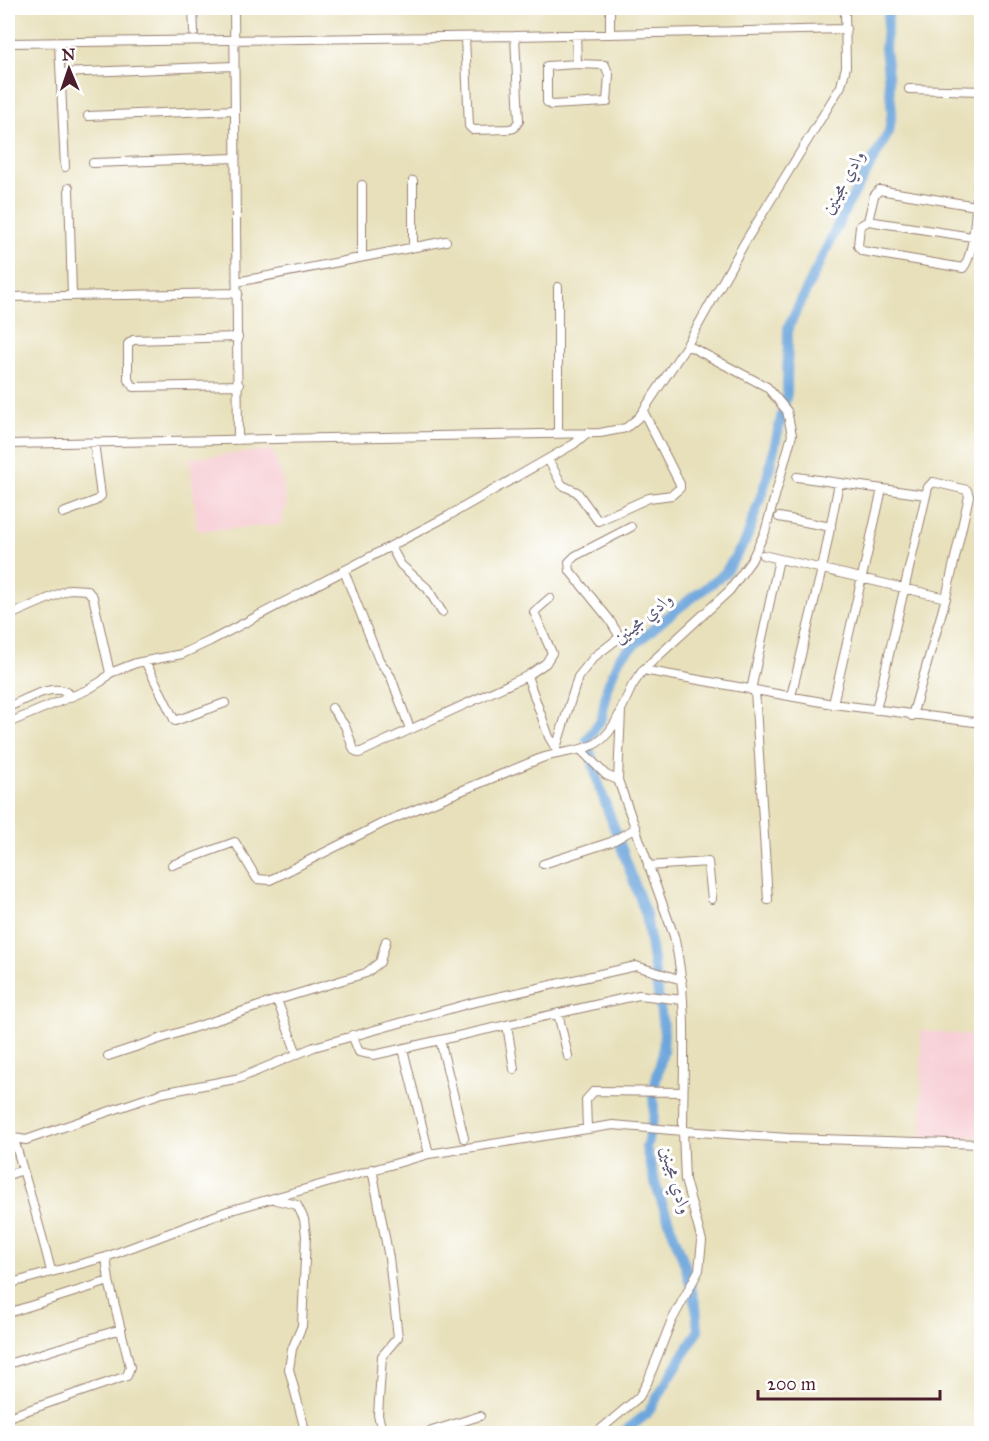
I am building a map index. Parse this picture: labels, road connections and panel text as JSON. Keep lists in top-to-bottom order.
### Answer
{
  "water": ["وادي مجينين"],
  "scale_bar": "200 m",
  "north": "top"
}
